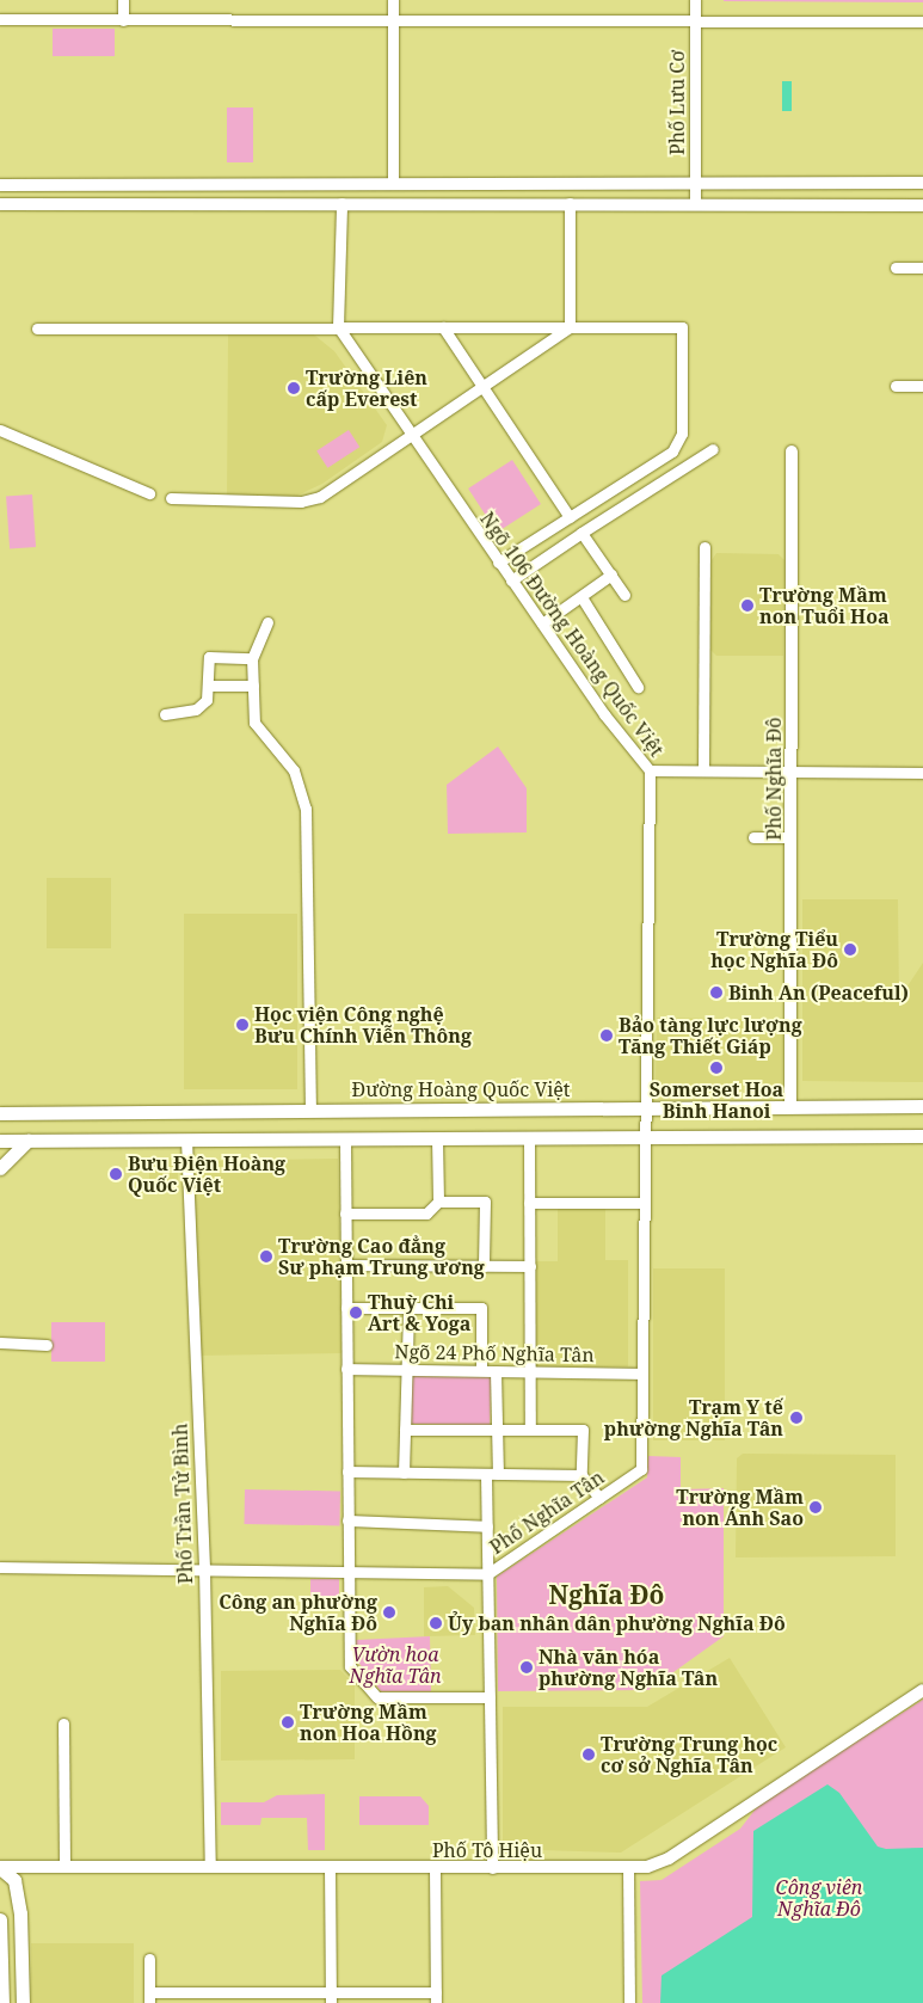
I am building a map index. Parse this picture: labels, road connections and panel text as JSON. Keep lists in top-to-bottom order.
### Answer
{
  "streets": {
    "main road": ["Đường Hoàng Quốc Việt"],
    "street": [
      "Phố Lưu Cơ",
      "Ngõ 106 Đường Hoàng Quốc Việt",
      "Phố Nghĩa Đô",
      "Ngõ 24 Phố Nghĩa Tân",
      "Phố Trần Tử Bình",
      "Phố Nghĩa Tân",
      "Phố Tô Hiệu"
    ]
  },
  "crossings": [
    ["Ngõ 106 Đường Hoàng Quốc Việt", "Đường Hoàng Quốc Việt"],
    ["Ngõ 106 Đường Hoàng Quốc Việt", "Phố Nghĩa Tân"],
    ["Phố Nghĩa Đô", "Đường Hoàng Quốc Việt"],
    ["Đường Hoàng Quốc Việt", "Phố Nghĩa Tân"],
    ["Ngõ 24 Phố Nghĩa Tân", "Phố Nghĩa Tân"],
    ["Phố Trần Tử Bình", "Phố Nghĩa Tân"],
    ["Phố Trần Tử Bình", "Phố Tô Hiệu"]
  ],
  "districts": ["Nghĩa Đô"],
  "parks": ["Vườn hoa Nghĩa Tân", "Công viên Nghĩa Đô"],
  "places": [
    "Trường Liên cấp Everest",
    "Trường Mầm non Tuổi Hoa",
    "Trường Tiểu học Nghĩa Đô",
    "Binh An (Peaceful)",
    "Học viện Công nghệ Bưu Chính Viễn Thông",
    "Bảo tàng lực lượng Tăng Thiết Giáp",
    "Somerset Hoa Binh Hanoi",
    "Bưu Điện Hoàng Quốc Việt",
    "Trường Cao đẳng Sư phạm Trung ương",
    "Thuỳ Chi Art & Yoga",
    "Trạm Y tế phường Nghĩa Tân",
    "Trường Mầm non Ánh Sao",
    "Công an phường Nghĩa Đô",
    "Ủy ban nhân dân phường Nghĩa Đô",
    "Nhà văn hóa phường Nghĩa Tân",
    "Trường Mầm non Hoa Hồng",
    "Trường Trung học cơ sở Nghĩa Tân"
  ]
}
